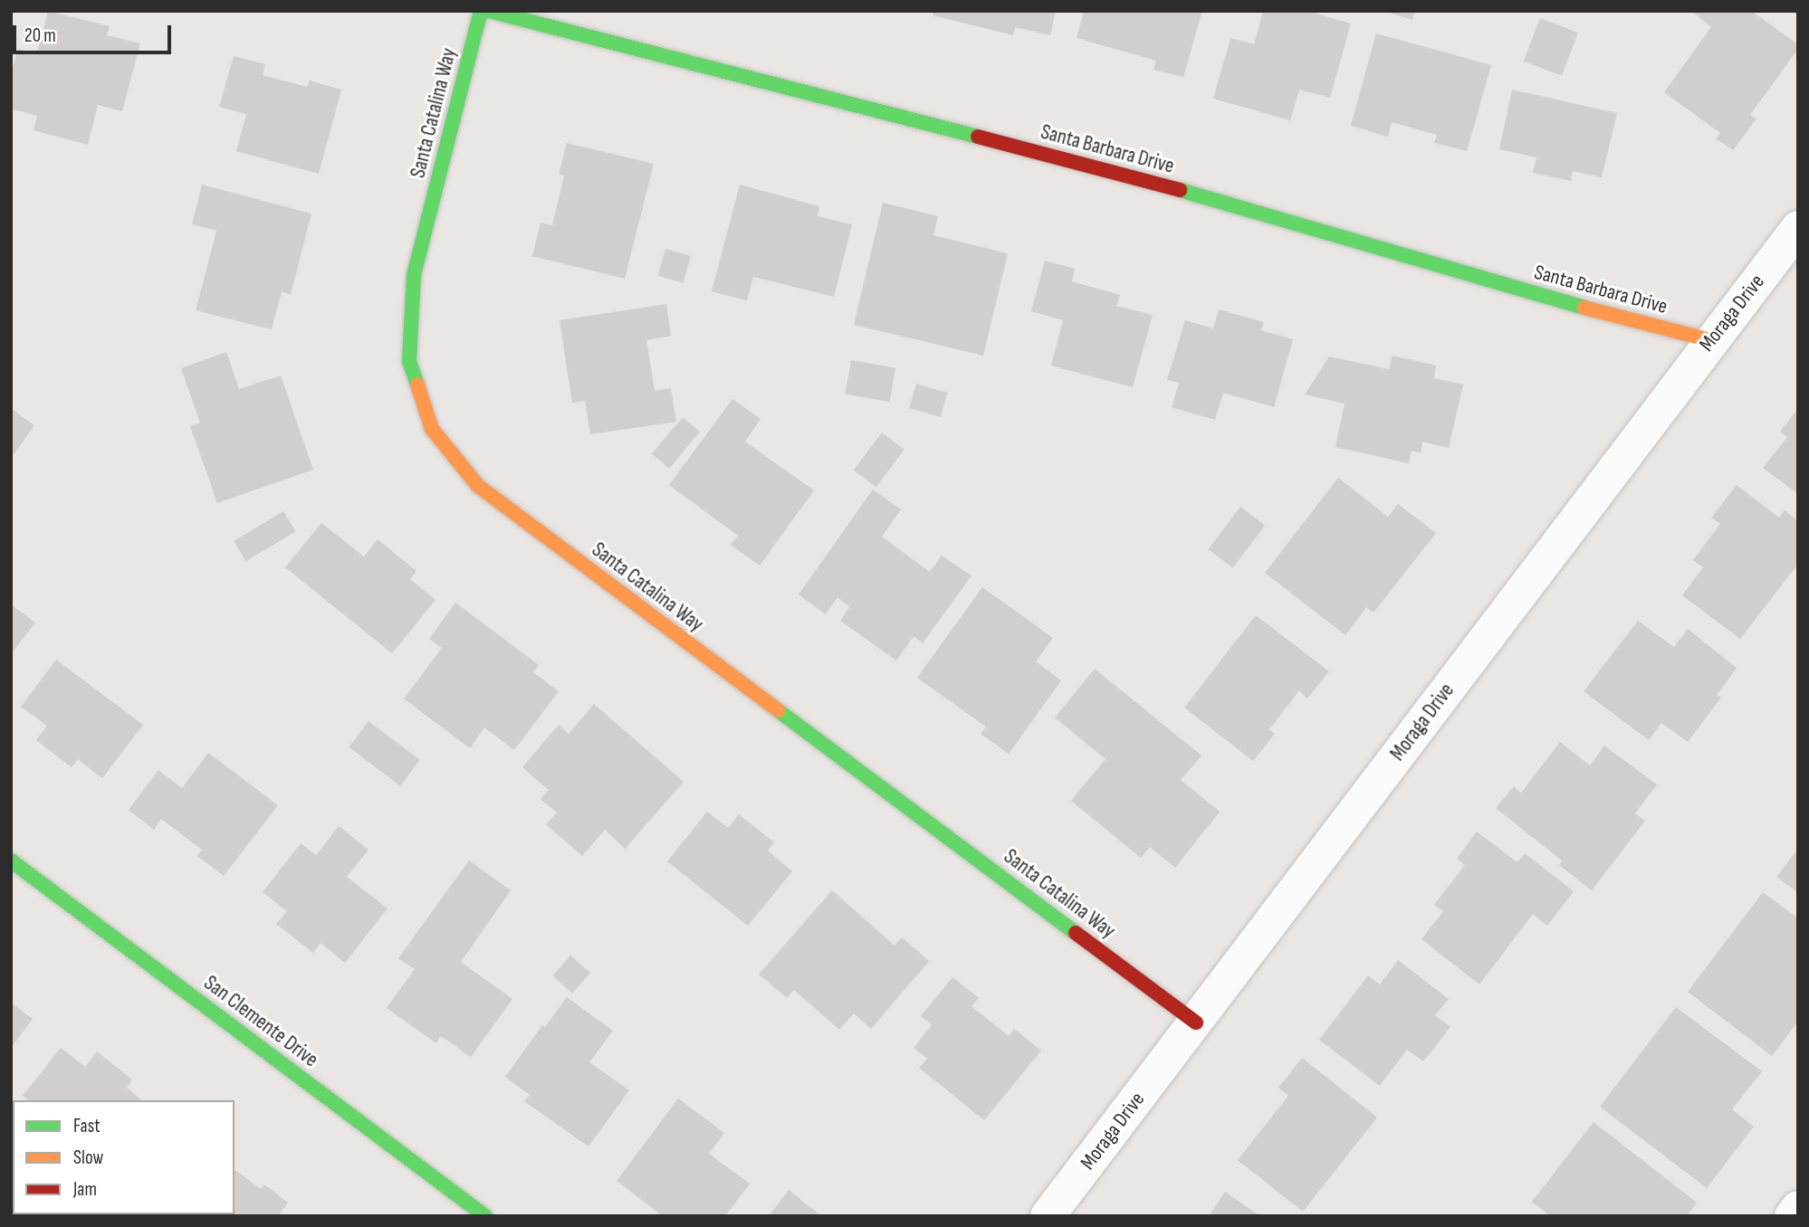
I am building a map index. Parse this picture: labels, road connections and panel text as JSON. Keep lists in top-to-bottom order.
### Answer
{
  "streets": {
    "street": [
      "Santa Catalina Way",
      "Santa Barbara Drive",
      "Moraga Drive",
      "San Clemente Drive"
    ]
  },
  "crossings": [
    ["Santa Catalina Way", "Moraga Drive"],
    ["Santa Barbara Drive", "Moraga Drive"]
  ],
  "legend": ["Fast", "Slow", "Jam"],
  "scale_bar": "20 m"
}
